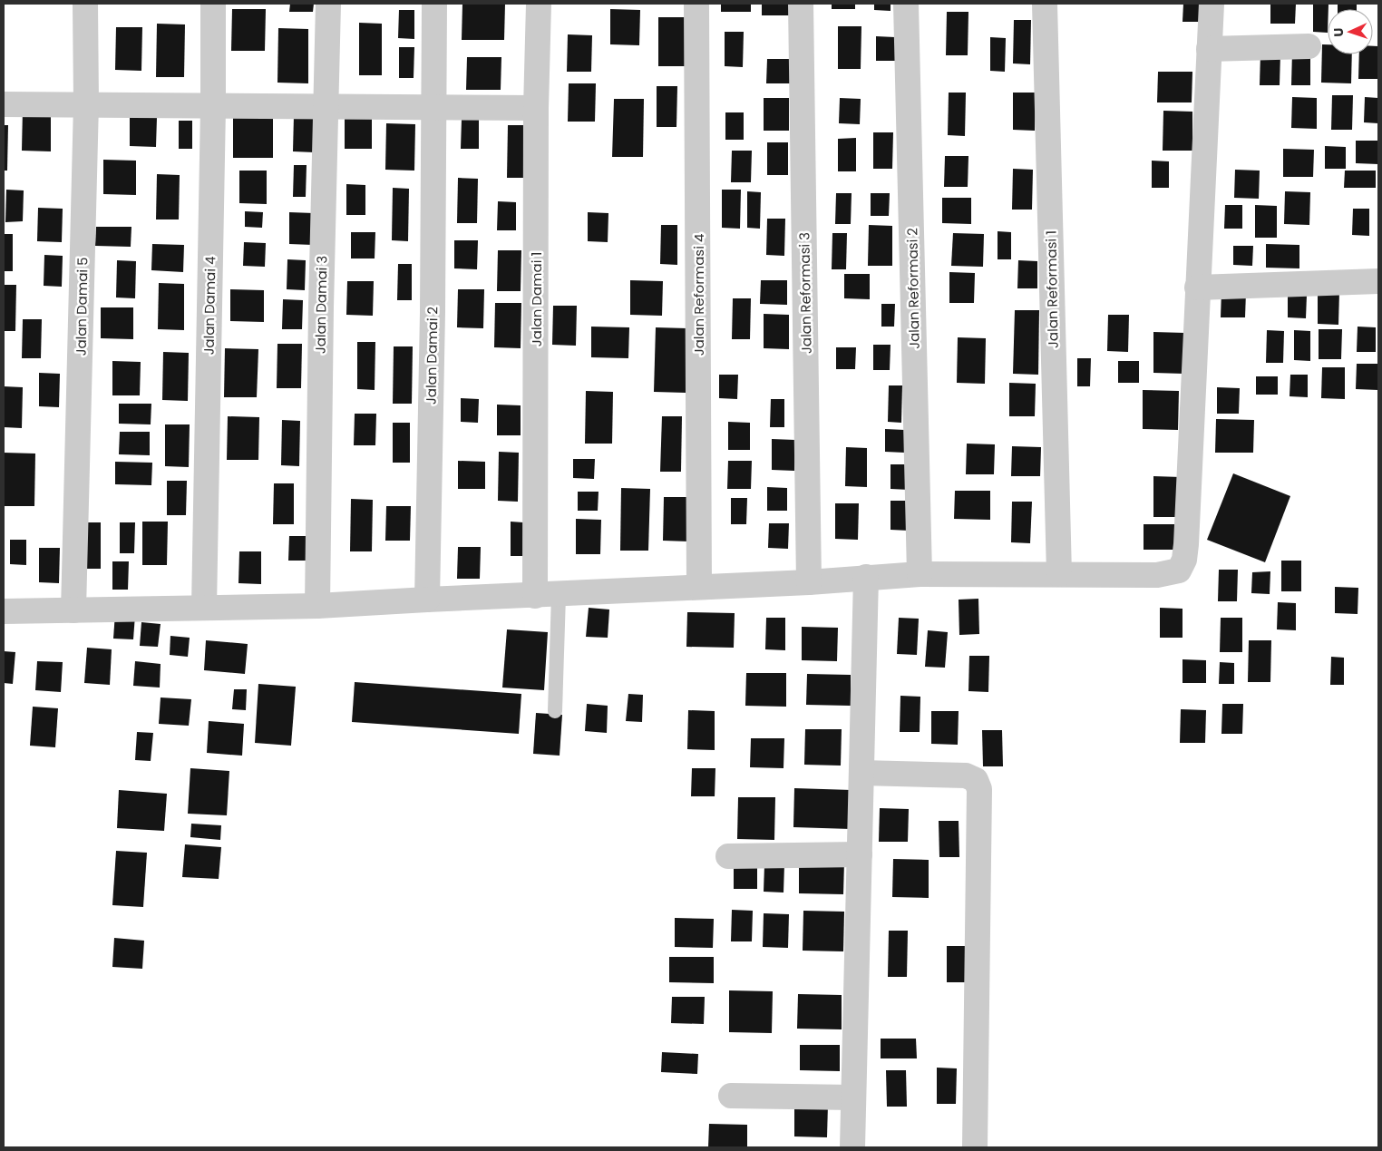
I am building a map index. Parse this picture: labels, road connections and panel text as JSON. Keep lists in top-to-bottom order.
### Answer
{
  "streets": {
    "street": [
      "Jalan Reformasi 2",
      "Jalan Reformasi 1",
      "Jalan Reformasi 3",
      "Jalan Reformasi 4",
      "Jalan Damai 1",
      "Jalan Damai 3",
      "Jalan Damai 4",
      "Jalan Damai 5",
      "Jalan Damai 2"
    ]
  },
  "north": "left"
}
